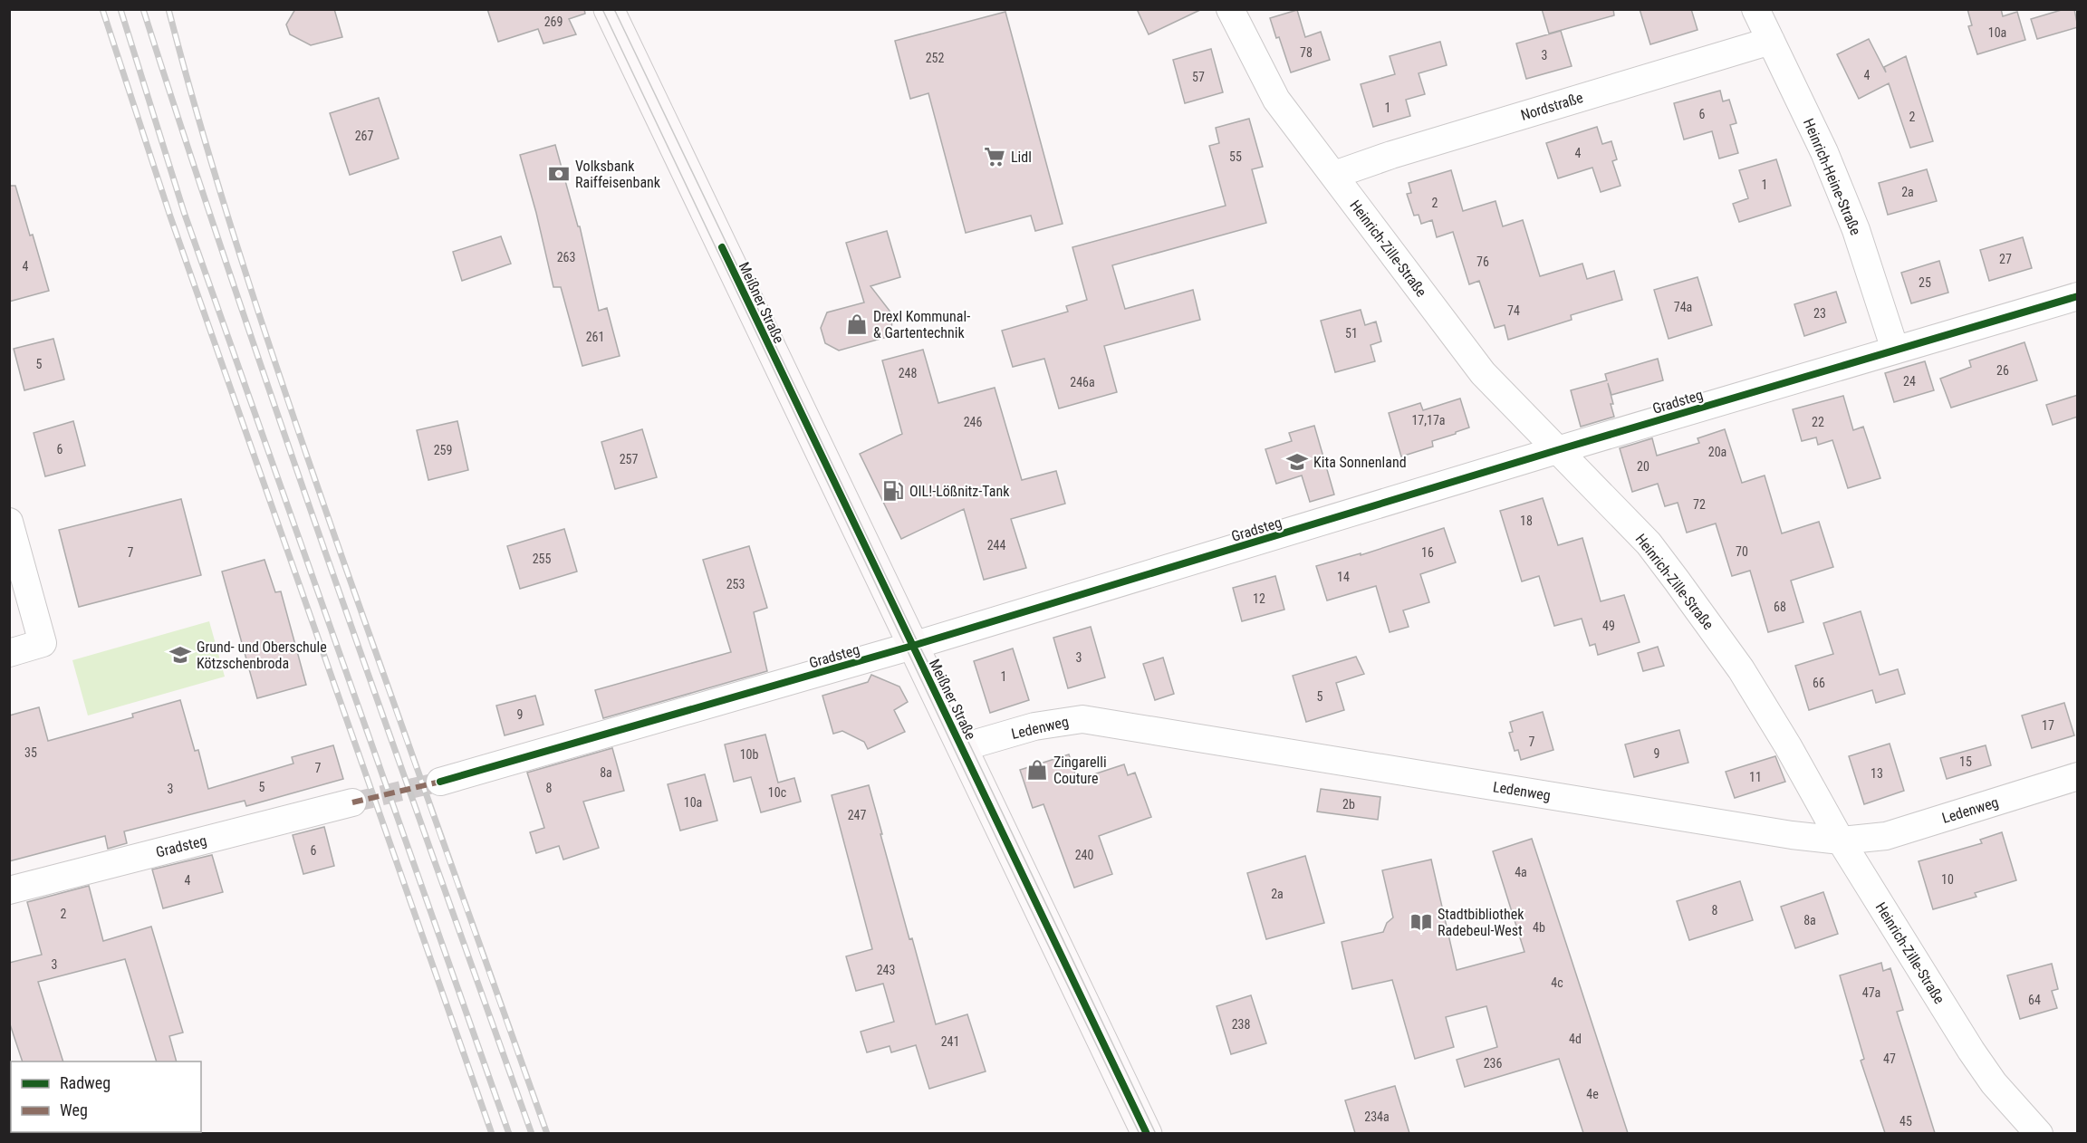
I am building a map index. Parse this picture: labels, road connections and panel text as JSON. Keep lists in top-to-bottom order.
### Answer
{
  "streets": {
    "main road": ["Meißner Straße"],
    "street": [
      "Nordstraße",
      "Heinrich-Heine-Straße",
      "Heinrich-Zille-Straße",
      "Gradsteg",
      "Ledenweg"
    ]
  },
  "crossings": [
    ["Nordstraße", "Heinrich-Heine-Straße"],
    ["Nordstraße", "Heinrich-Zille-Straße"],
    ["Heinrich-Heine-Straße", "Gradsteg"],
    ["Heinrich-Zille-Straße", "Gradsteg"],
    ["Heinrich-Zille-Straße", "Ledenweg"],
    ["Meißner Straße", "Gradsteg"],
    ["Meißner Straße", "Ledenweg"]
  ],
  "places": {
    "supermarket": ["Lidl"],
    "bank": ["Volksbank Raiffeisenbank"],
    "shop": ["Drexl Kommunal- & Gartentechnik", "Zingarelli Couture"],
    "school or university": ["Kita Sonnenland", "Grund- und Oberschule Kötzschenbroda"],
    "fuel station": ["OIL!-Lößnitz-Tank"],
    "library": ["Stadtbibliothek Radebeul-West"]
  },
  "house_numbers": [
    "269",
    "10a",
    "78",
    "3",
    "252",
    "4",
    "57",
    "1",
    "6",
    "2",
    "267",
    "4",
    "55",
    "1",
    "2a",
    "2",
    "263",
    "27",
    "76",
    "4",
    "25",
    "74a",
    "74",
    "23",
    "51",
    "261",
    "5",
    "26",
    "248",
    "24",
    "246a",
    "17,17a",
    "246",
    "22",
    "6",
    "259",
    "20a",
    "257",
    "20",
    "72",
    "18",
    "244",
    "70",
    "7",
    "16",
    "255",
    "14",
    "253",
    "12",
    "68",
    "49",
    "3",
    "1",
    "66",
    "5",
    "9",
    "17",
    "7",
    "35",
    "9",
    "10b",
    "15",
    "7",
    "8a",
    "13",
    "11",
    "5",
    "8",
    "3",
    "10c",
    "10a",
    "2b",
    "247",
    "6",
    "240",
    "4a",
    "10",
    "4",
    "2a",
    "8",
    "2",
    "8a",
    "4b",
    "3",
    "243",
    "4c",
    "47a",
    "64",
    "238",
    "4d",
    "241",
    "47",
    "236",
    "4e",
    "234a",
    "45"
  ],
  "legend": ["Radweg", "Weg"]
}
